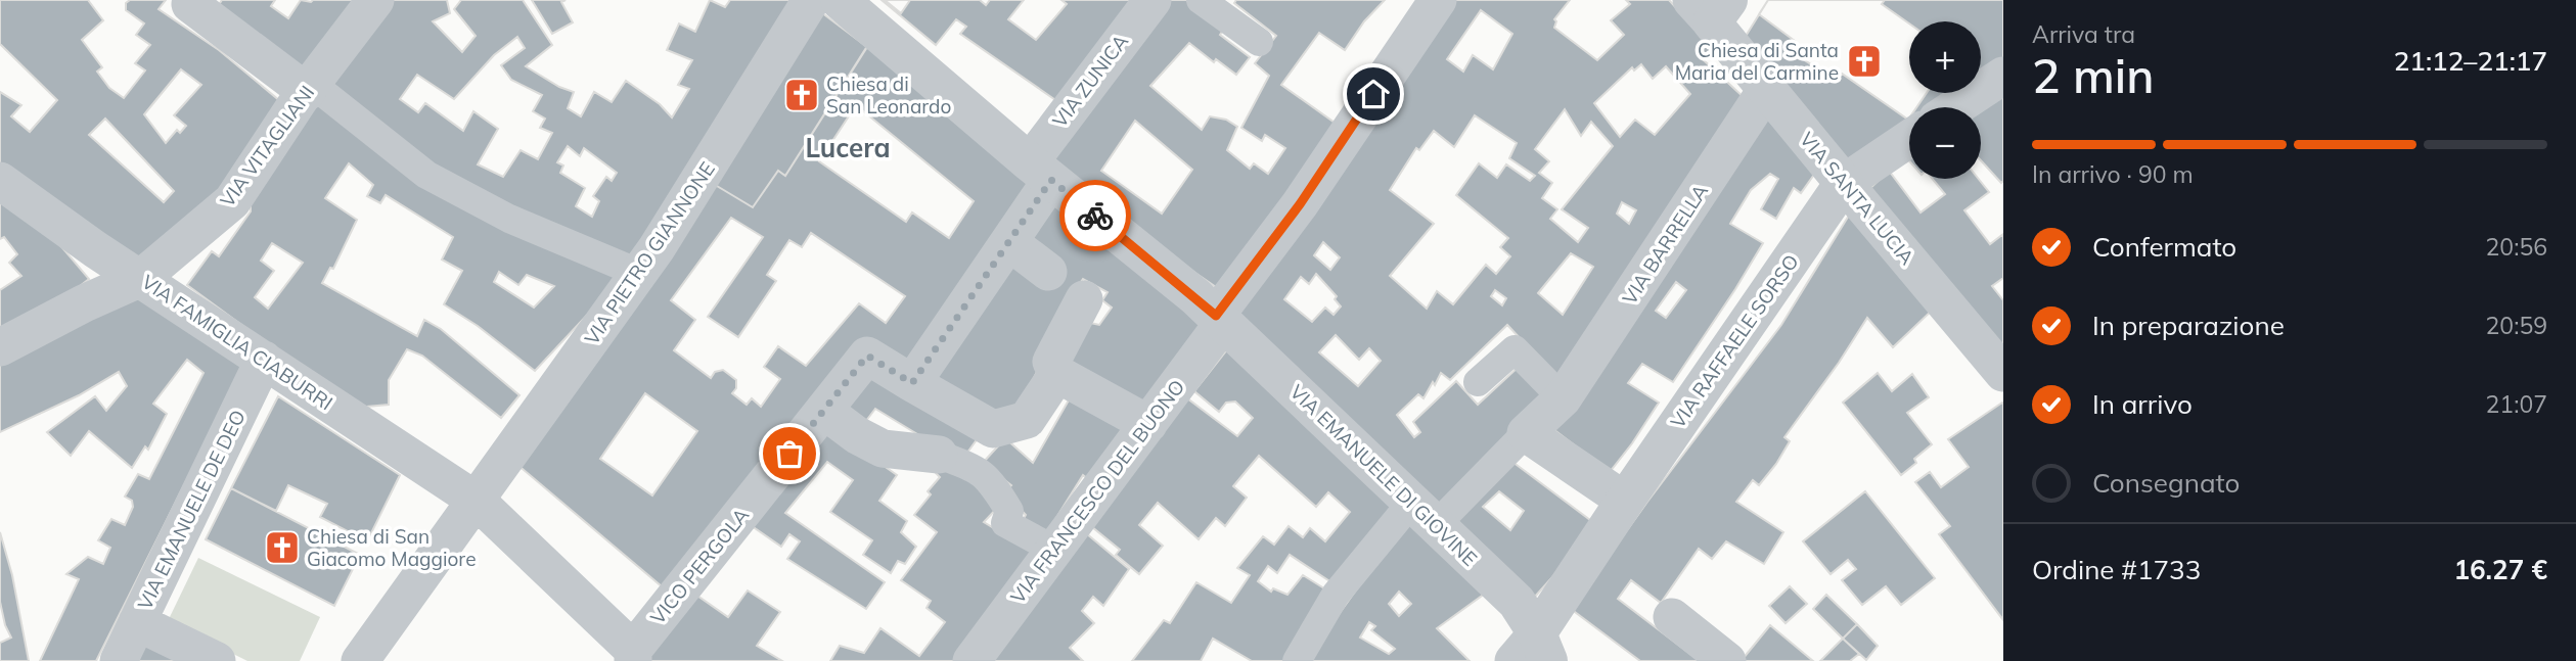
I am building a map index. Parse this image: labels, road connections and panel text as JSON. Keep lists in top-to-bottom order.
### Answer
{
  "streets": {
    "street": [
      "VIA ZUNICA",
      "VIA VITAGLIANI",
      "VIA SANTA LUCIA",
      "VIA BARRELLA",
      "VIA PIETRO GIANNONE",
      "VIA RAFFAELE SORSO",
      "VIA FAMIGLIA CIABURRI",
      "VIA EMANUELE DI GIOVINE",
      "VIA FRANCESCO DEL BUONO",
      "VIA EMANUELE DE DEO",
      "VICO PERGOLA"
    ]
  },
  "crossings": [
    ["VIA ZUNICA", "VIA EMANUELE DI GIOVINE"],
    ["VIA VITAGLIANI", "VIA FAMIGLIA CIABURRI"],
    ["VIA SANTA LUCIA", "VIA BARRELLA"],
    ["VIA SANTA LUCIA", "VIA RAFFAELE SORSO"],
    ["VIA BARRELLA", "VIA EMANUELE DI GIOVINE"],
    ["VIA PIETRO GIANNONE", "VIA FAMIGLIA CIABURRI"],
    ["VIA RAFFAELE SORSO", "VIA EMANUELE DI GIOVINE"],
    ["VIA FAMIGLIA CIABURRI", "VIA EMANUELE DE DEO"],
    ["VIA FAMIGLIA CIABURRI", "VICO PERGOLA"],
    ["VIA EMANUELE DI GIOVINE", "VIA FRANCESCO DEL BUONO"]
  ],
  "districts": ["Lucera"],
  "places": {
    "church": ["Chiesa di Santa Maria del Carmine", "Chiesa di San Leonardo", "Chiesa di San Giacomo Maggiore"]
  },
  "page": {
    "heading": ["2 min", "Arriva tra", "21:12–21:17"],
    "panel": ["Ordine #1733", "16.27 €"],
    "map_buttons": ["+", "−"],
    "bar": "In arrivo · 90 m",
    "list": [
      ["Confermato", "20:56"],
      ["In preparazione", "20:59"],
      ["In arrivo", "21:07"],
      "Consegnato"
    ]
  }
}
